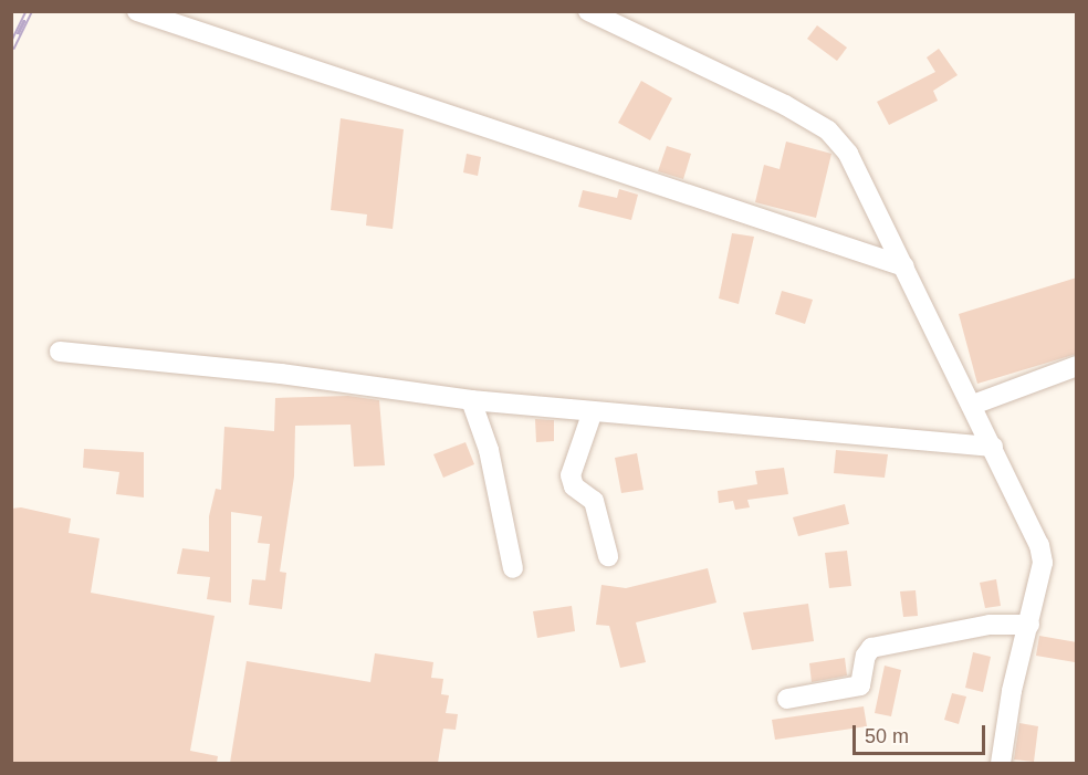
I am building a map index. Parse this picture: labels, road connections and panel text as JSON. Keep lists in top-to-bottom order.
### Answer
{
  "scale_bar": "50 m"
}
